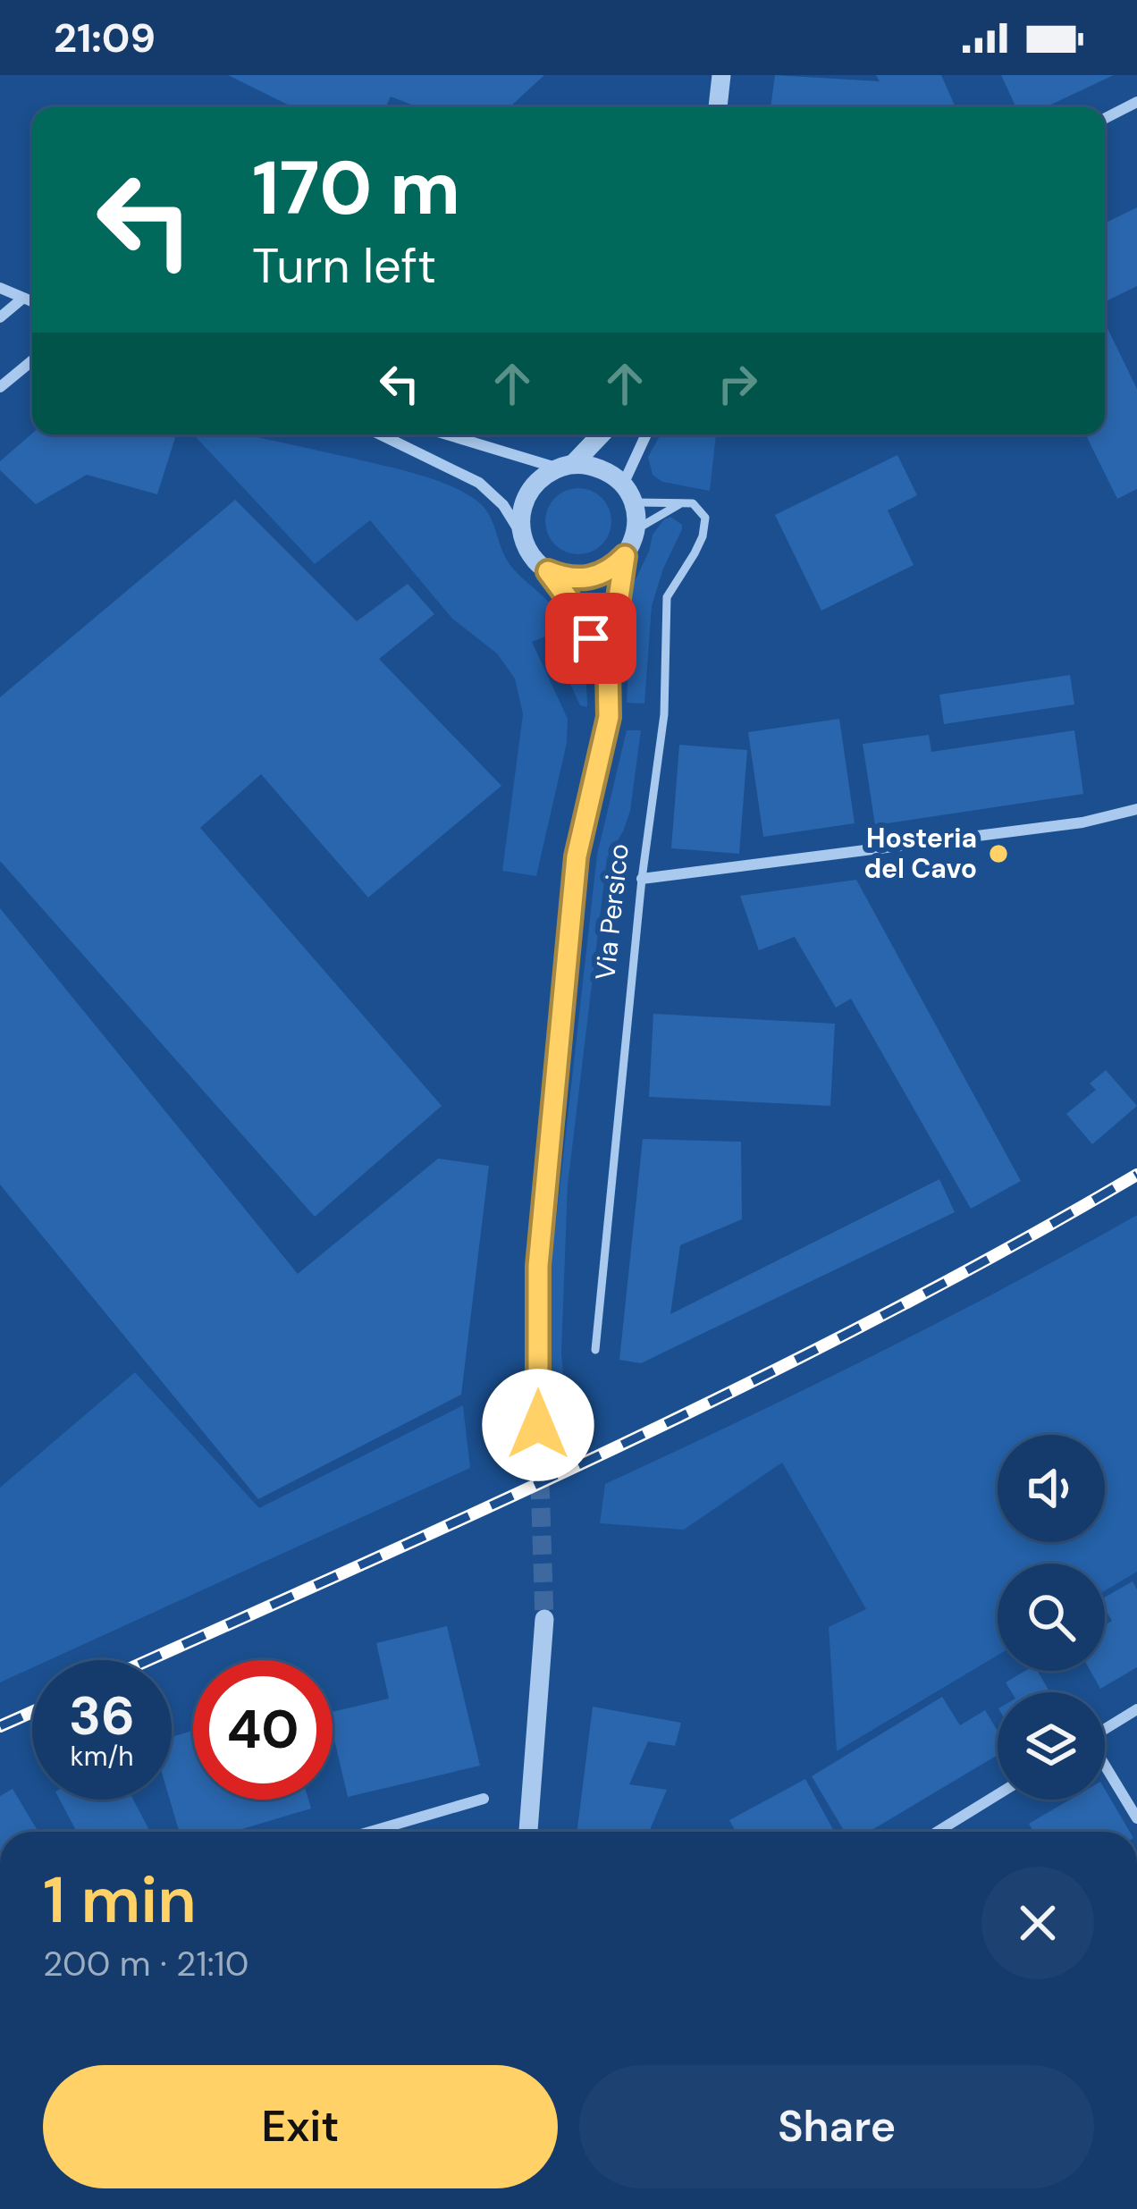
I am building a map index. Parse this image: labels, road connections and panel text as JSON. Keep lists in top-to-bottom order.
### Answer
{
  "streets": {
    "street": ["Via Persico"]
  },
  "places": ["Hosteria del Cavo"],
  "page": {
    "status": "21:09",
    "turn": ["170 m", "Turn left"],
    "speed": "36 km/h",
    "limit": "40",
    "heading": ["1 min", "200 m · 21:10"],
    "buttons": ["Exit", "Share"]
  }
}
